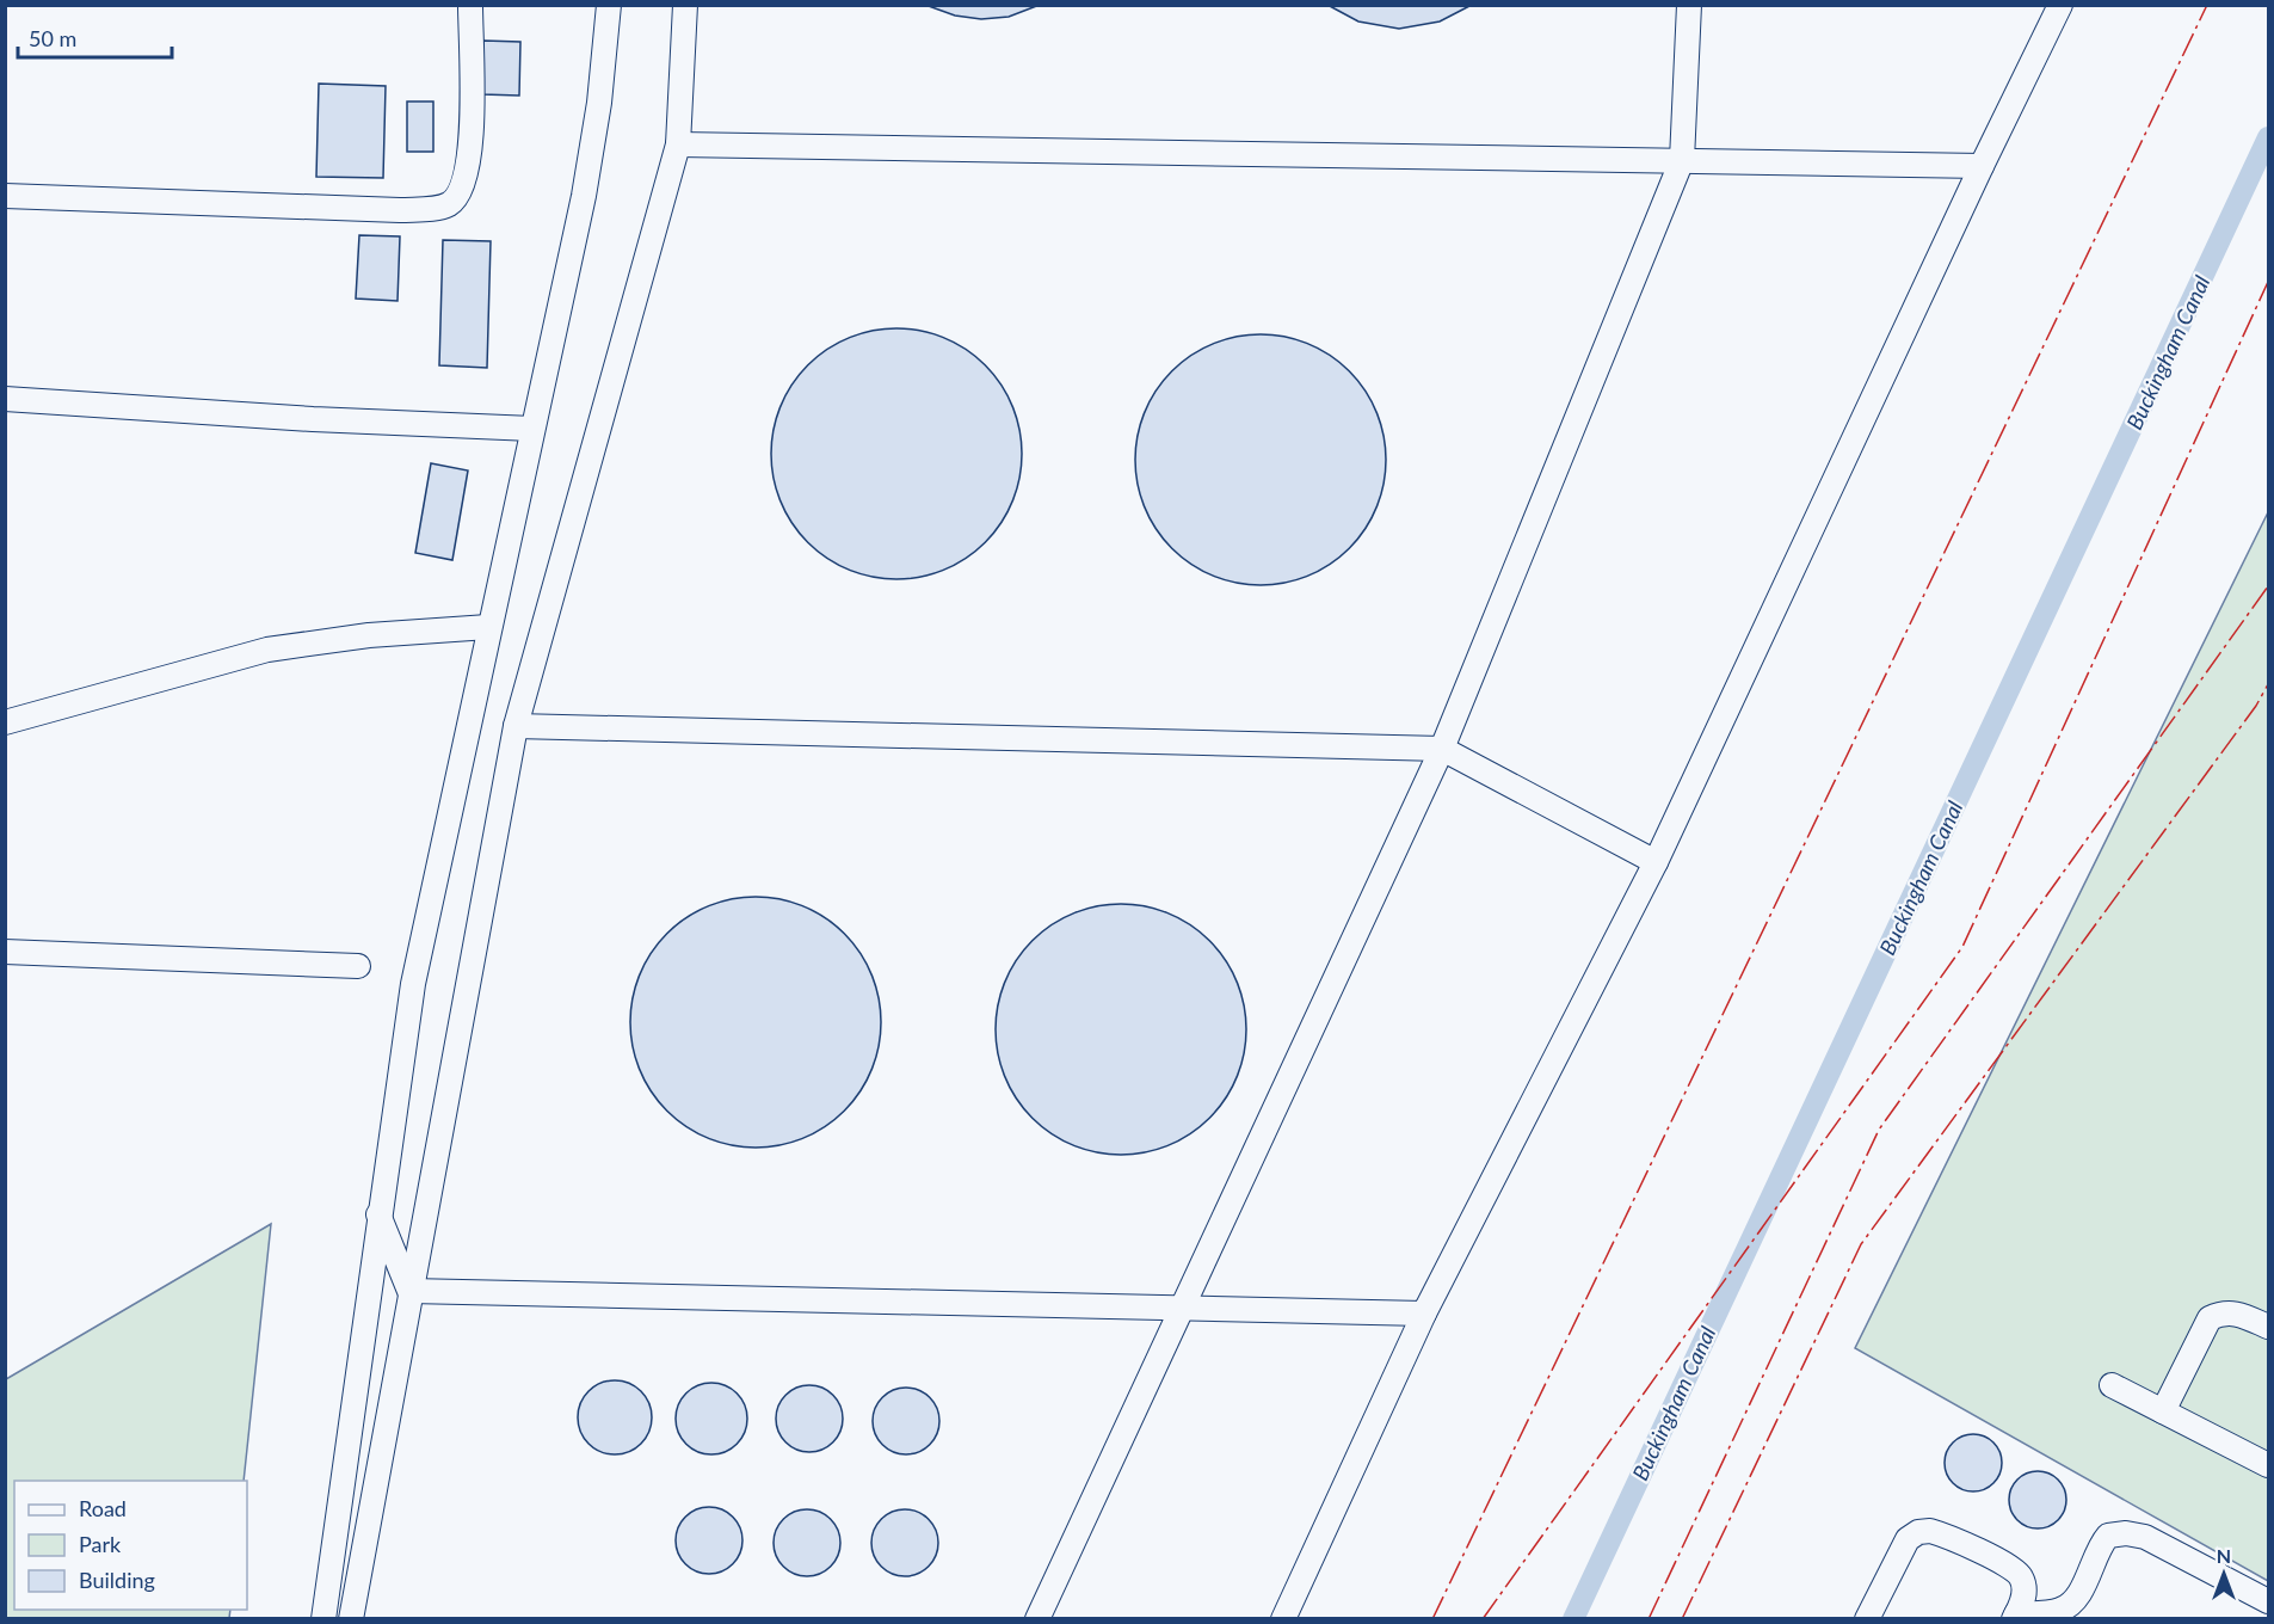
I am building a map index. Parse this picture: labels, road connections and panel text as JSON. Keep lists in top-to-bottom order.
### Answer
{
  "water": ["Buckingham Canal"],
  "legend": ["Road", "Park", "Building"],
  "scale_bar": "50 m",
  "north": "top"
}
